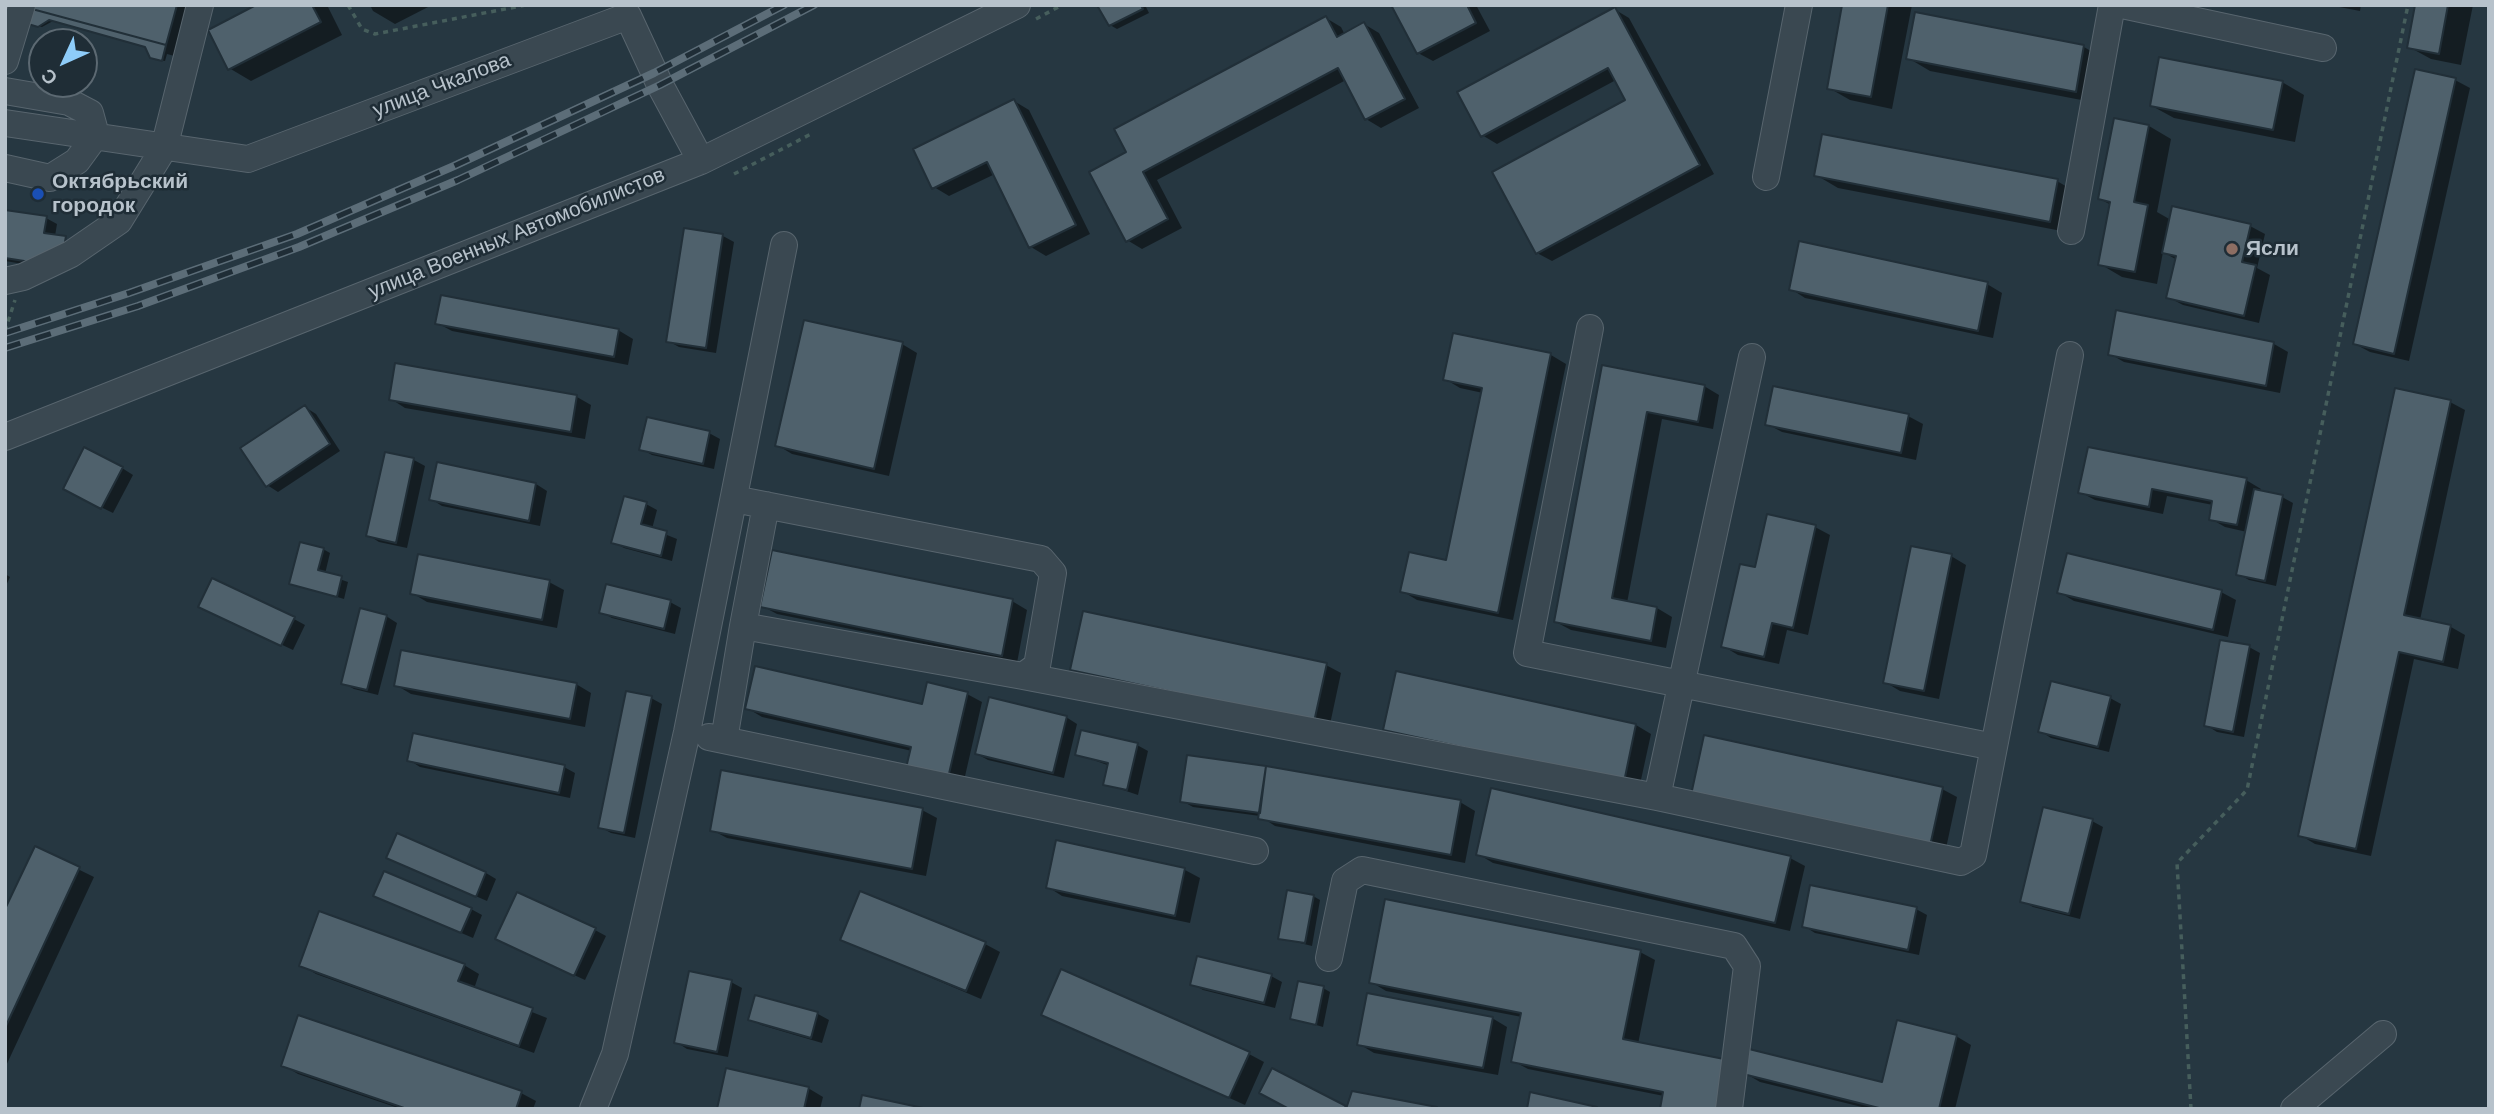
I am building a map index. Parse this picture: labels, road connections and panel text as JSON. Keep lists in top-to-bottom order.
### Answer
{
  "streets": {
    "street": ["улица Чкалова", "улица Военных Автомобилистов"]
  },
  "crossings": [
    ["улица Чкалова", "улица Военных Автомобилистов"]
  ],
  "places": ["Октябрьский городок", "Ясли"],
  "north": "bottom left"
}
